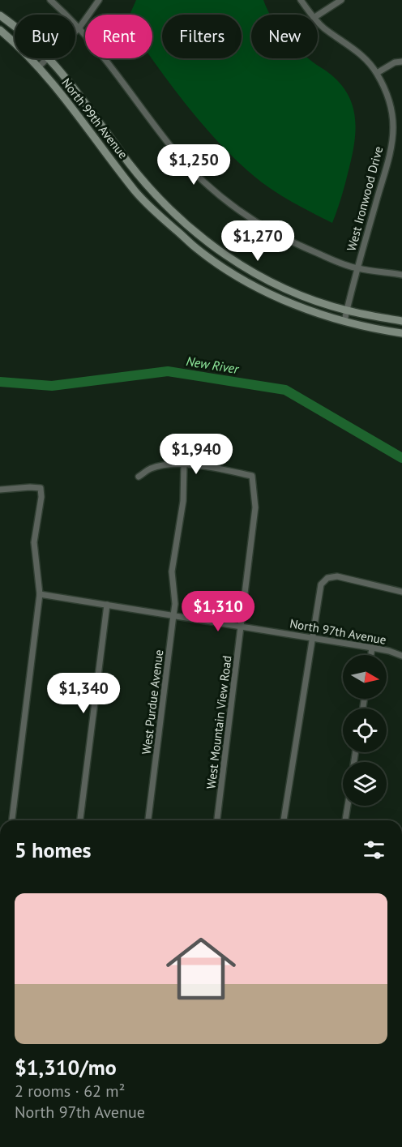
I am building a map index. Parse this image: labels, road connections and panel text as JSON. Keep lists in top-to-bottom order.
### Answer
{
  "streets": {
    "main road": ["North 99th Avenue"],
    "street": [
      "West Ironwood Drive",
      "North 97th Avenue",
      "West Purdue Avenue",
      "West Mountain View Road"
    ]
  },
  "crossings": [
    ["North 99th Avenue", "West Ironwood Drive"],
    ["North 97th Avenue", "West Purdue Avenue"],
    ["North 97th Avenue", "West Mountain View Road"],
    ["West Purdue Avenue", "West Mountain View Road"]
  ],
  "water": ["New River"],
  "north": "right",
  "page": {
    "chip": [
      "Buy",
      "Rent",
      "Filters",
      "New"
    ],
    "price": [
      "$1,250",
      "$1,270",
      "$1,940",
      "$1,310",
      "$1,340"
    ],
    "heading": "5 homes",
    "list": [
      {
        "name": "$1,310/mo",
        "note": "2 rooms · 62 m² · North 97th Avenue"
      }
    ]
  }
}
